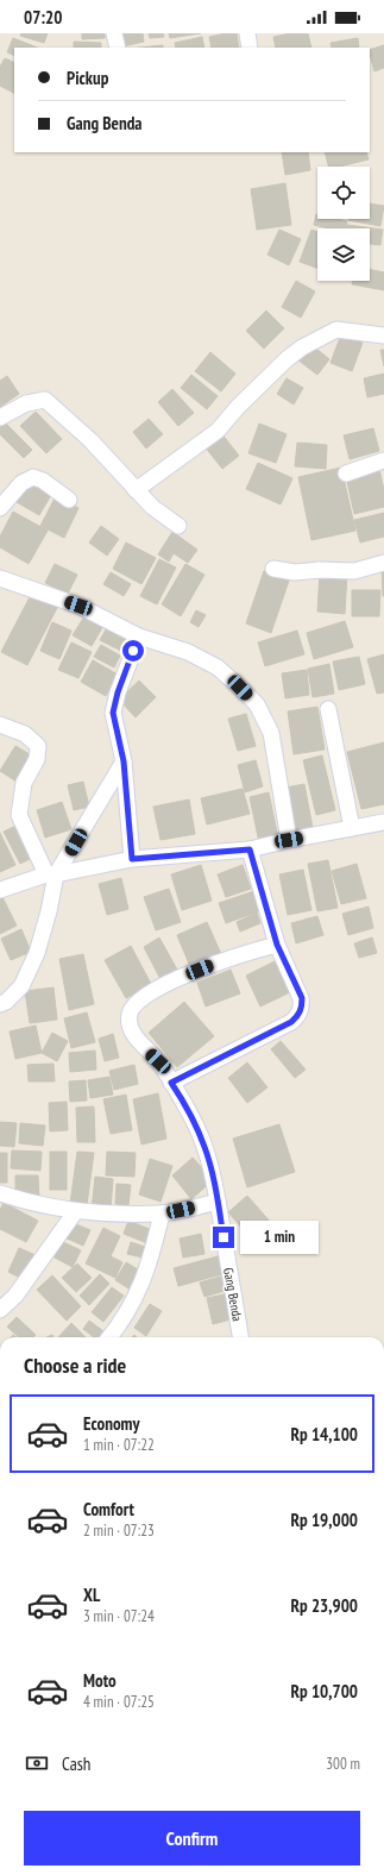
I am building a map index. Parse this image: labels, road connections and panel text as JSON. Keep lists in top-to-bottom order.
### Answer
{
  "streets": {
    "street": ["Gang Benda"]
  },
  "page": {
    "status": "07:20",
    "banner": ["Pickup", "Gang Benda"],
    "bubble": "1 min",
    "heading": "Choose a ride",
    "list": [
      {
        "name": "Economy",
        "note": "1 min · 07:22",
        "value": "Rp 14,100"
      },
      {
        "name": "Comfort",
        "note": "2 min · 07:23",
        "value": "Rp 19,000"
      },
      {
        "name": "XL",
        "note": "3 min · 07:24",
        "value": "Rp 23,900"
      },
      {
        "name": "Moto",
        "note": "4 min · 07:25",
        "value": "Rp 10,700"
      }
    ],
    "pay": ["Cash", "300 m"],
    "buttons": "Confirm"
  }
}
